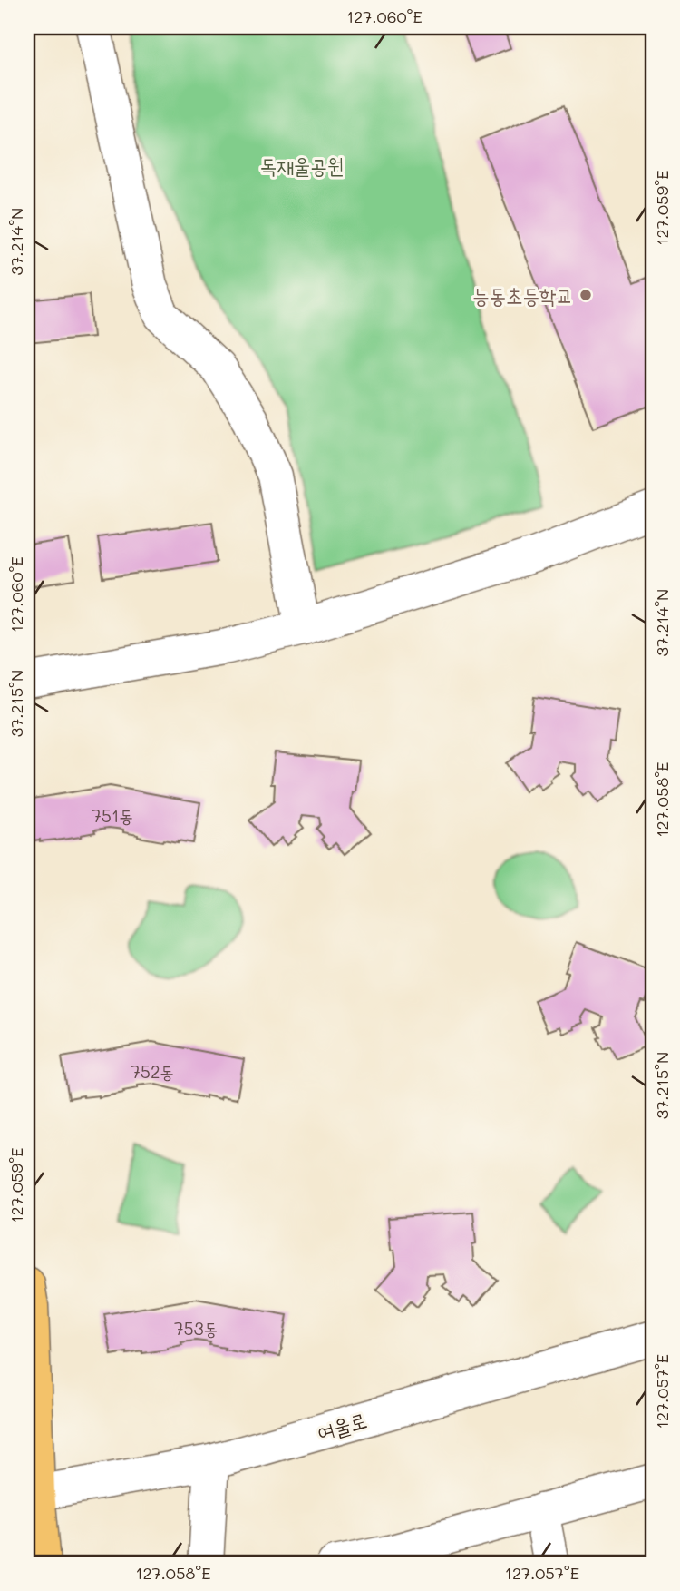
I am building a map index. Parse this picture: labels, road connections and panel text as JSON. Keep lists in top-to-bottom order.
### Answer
{
  "streets": {
    "street": ["여울로"]
  },
  "parks": ["독재울공원"],
  "places": ["능동초등학교"],
  "house_numbers": ["751동", "752동", "753동"],
  "coordinates": [
    "127.060°E",
    "127.059°E",
    "37.214°N",
    "37.215°N",
    "127.058°E",
    "127.057°E"
  ]
}
